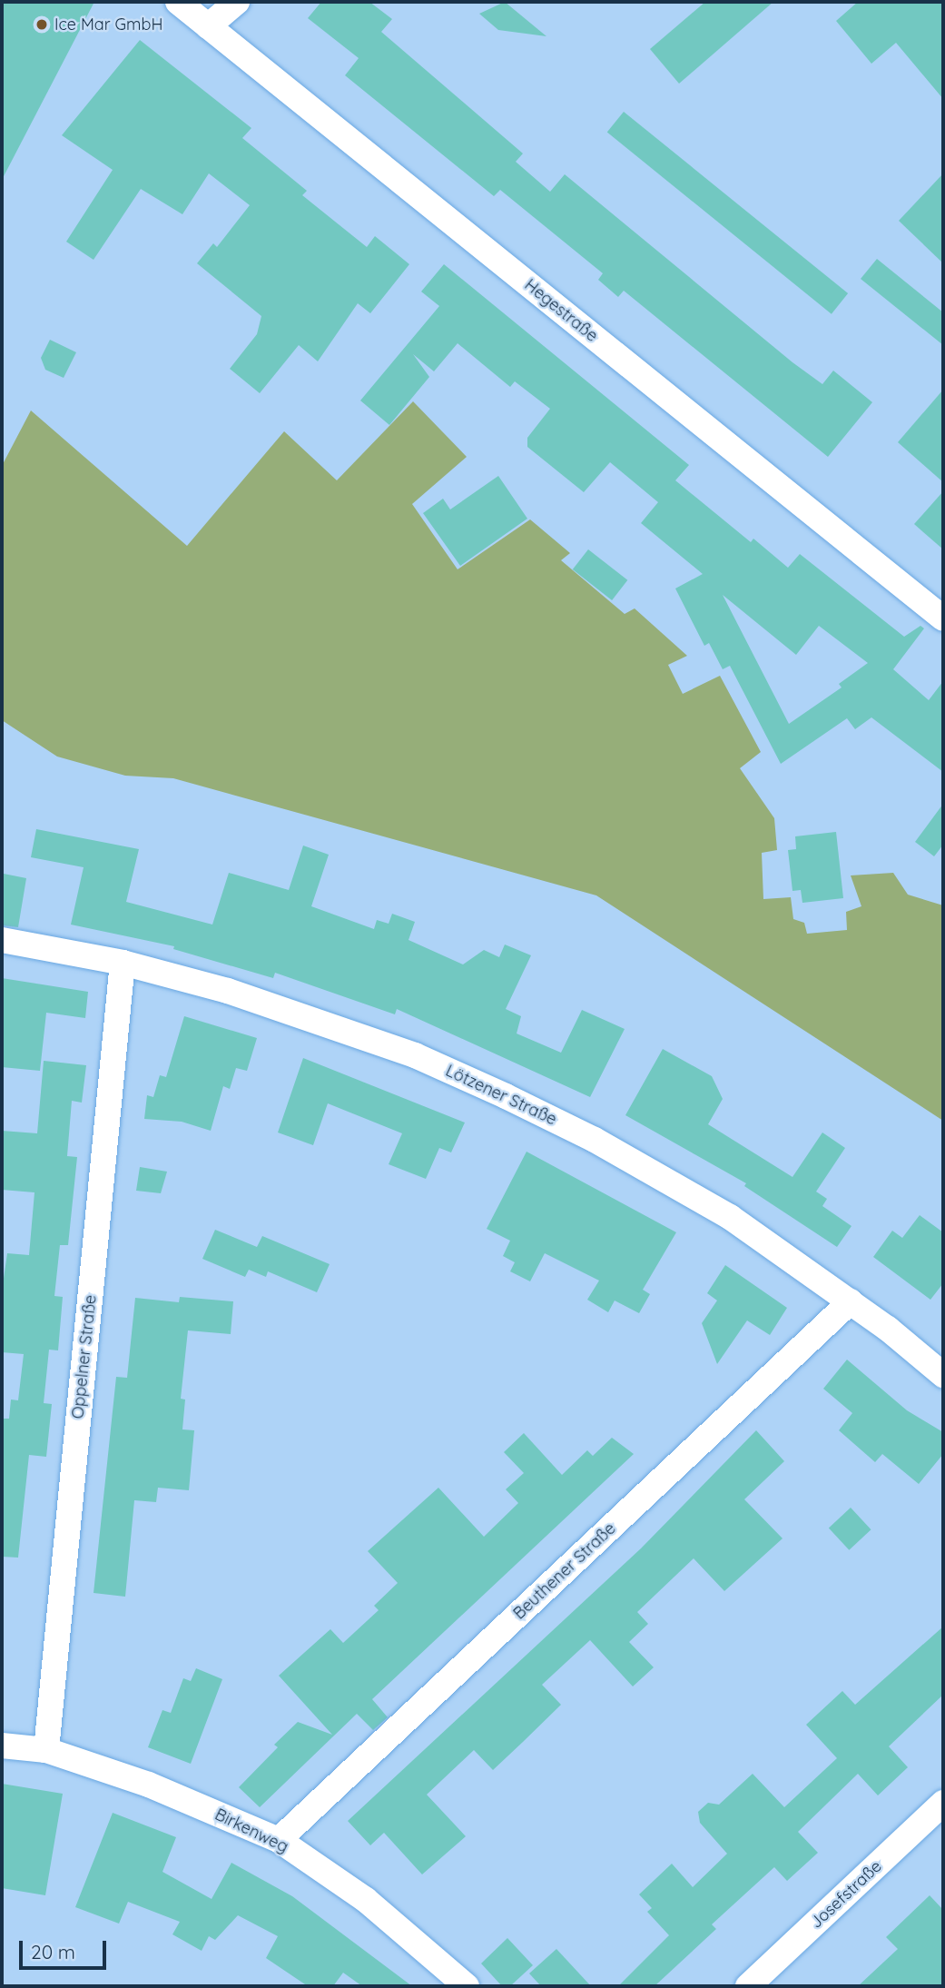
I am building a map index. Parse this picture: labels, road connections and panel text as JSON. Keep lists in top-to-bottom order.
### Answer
{
  "streets": {
    "street": [
      "Hegestraße",
      "Lötzener Straße",
      "Oppelner Straße",
      "Beuthener Straße",
      "Birkenweg",
      "Josefstraße"
    ]
  },
  "crossings": [
    ["Lötzener Straße", "Oppelner Straße"],
    ["Lötzener Straße", "Beuthener Straße"],
    ["Oppelner Straße", "Birkenweg"],
    ["Beuthener Straße", "Birkenweg"]
  ],
  "places": ["Ice Mar GmbH"],
  "scale_bar": "20 m"
}
